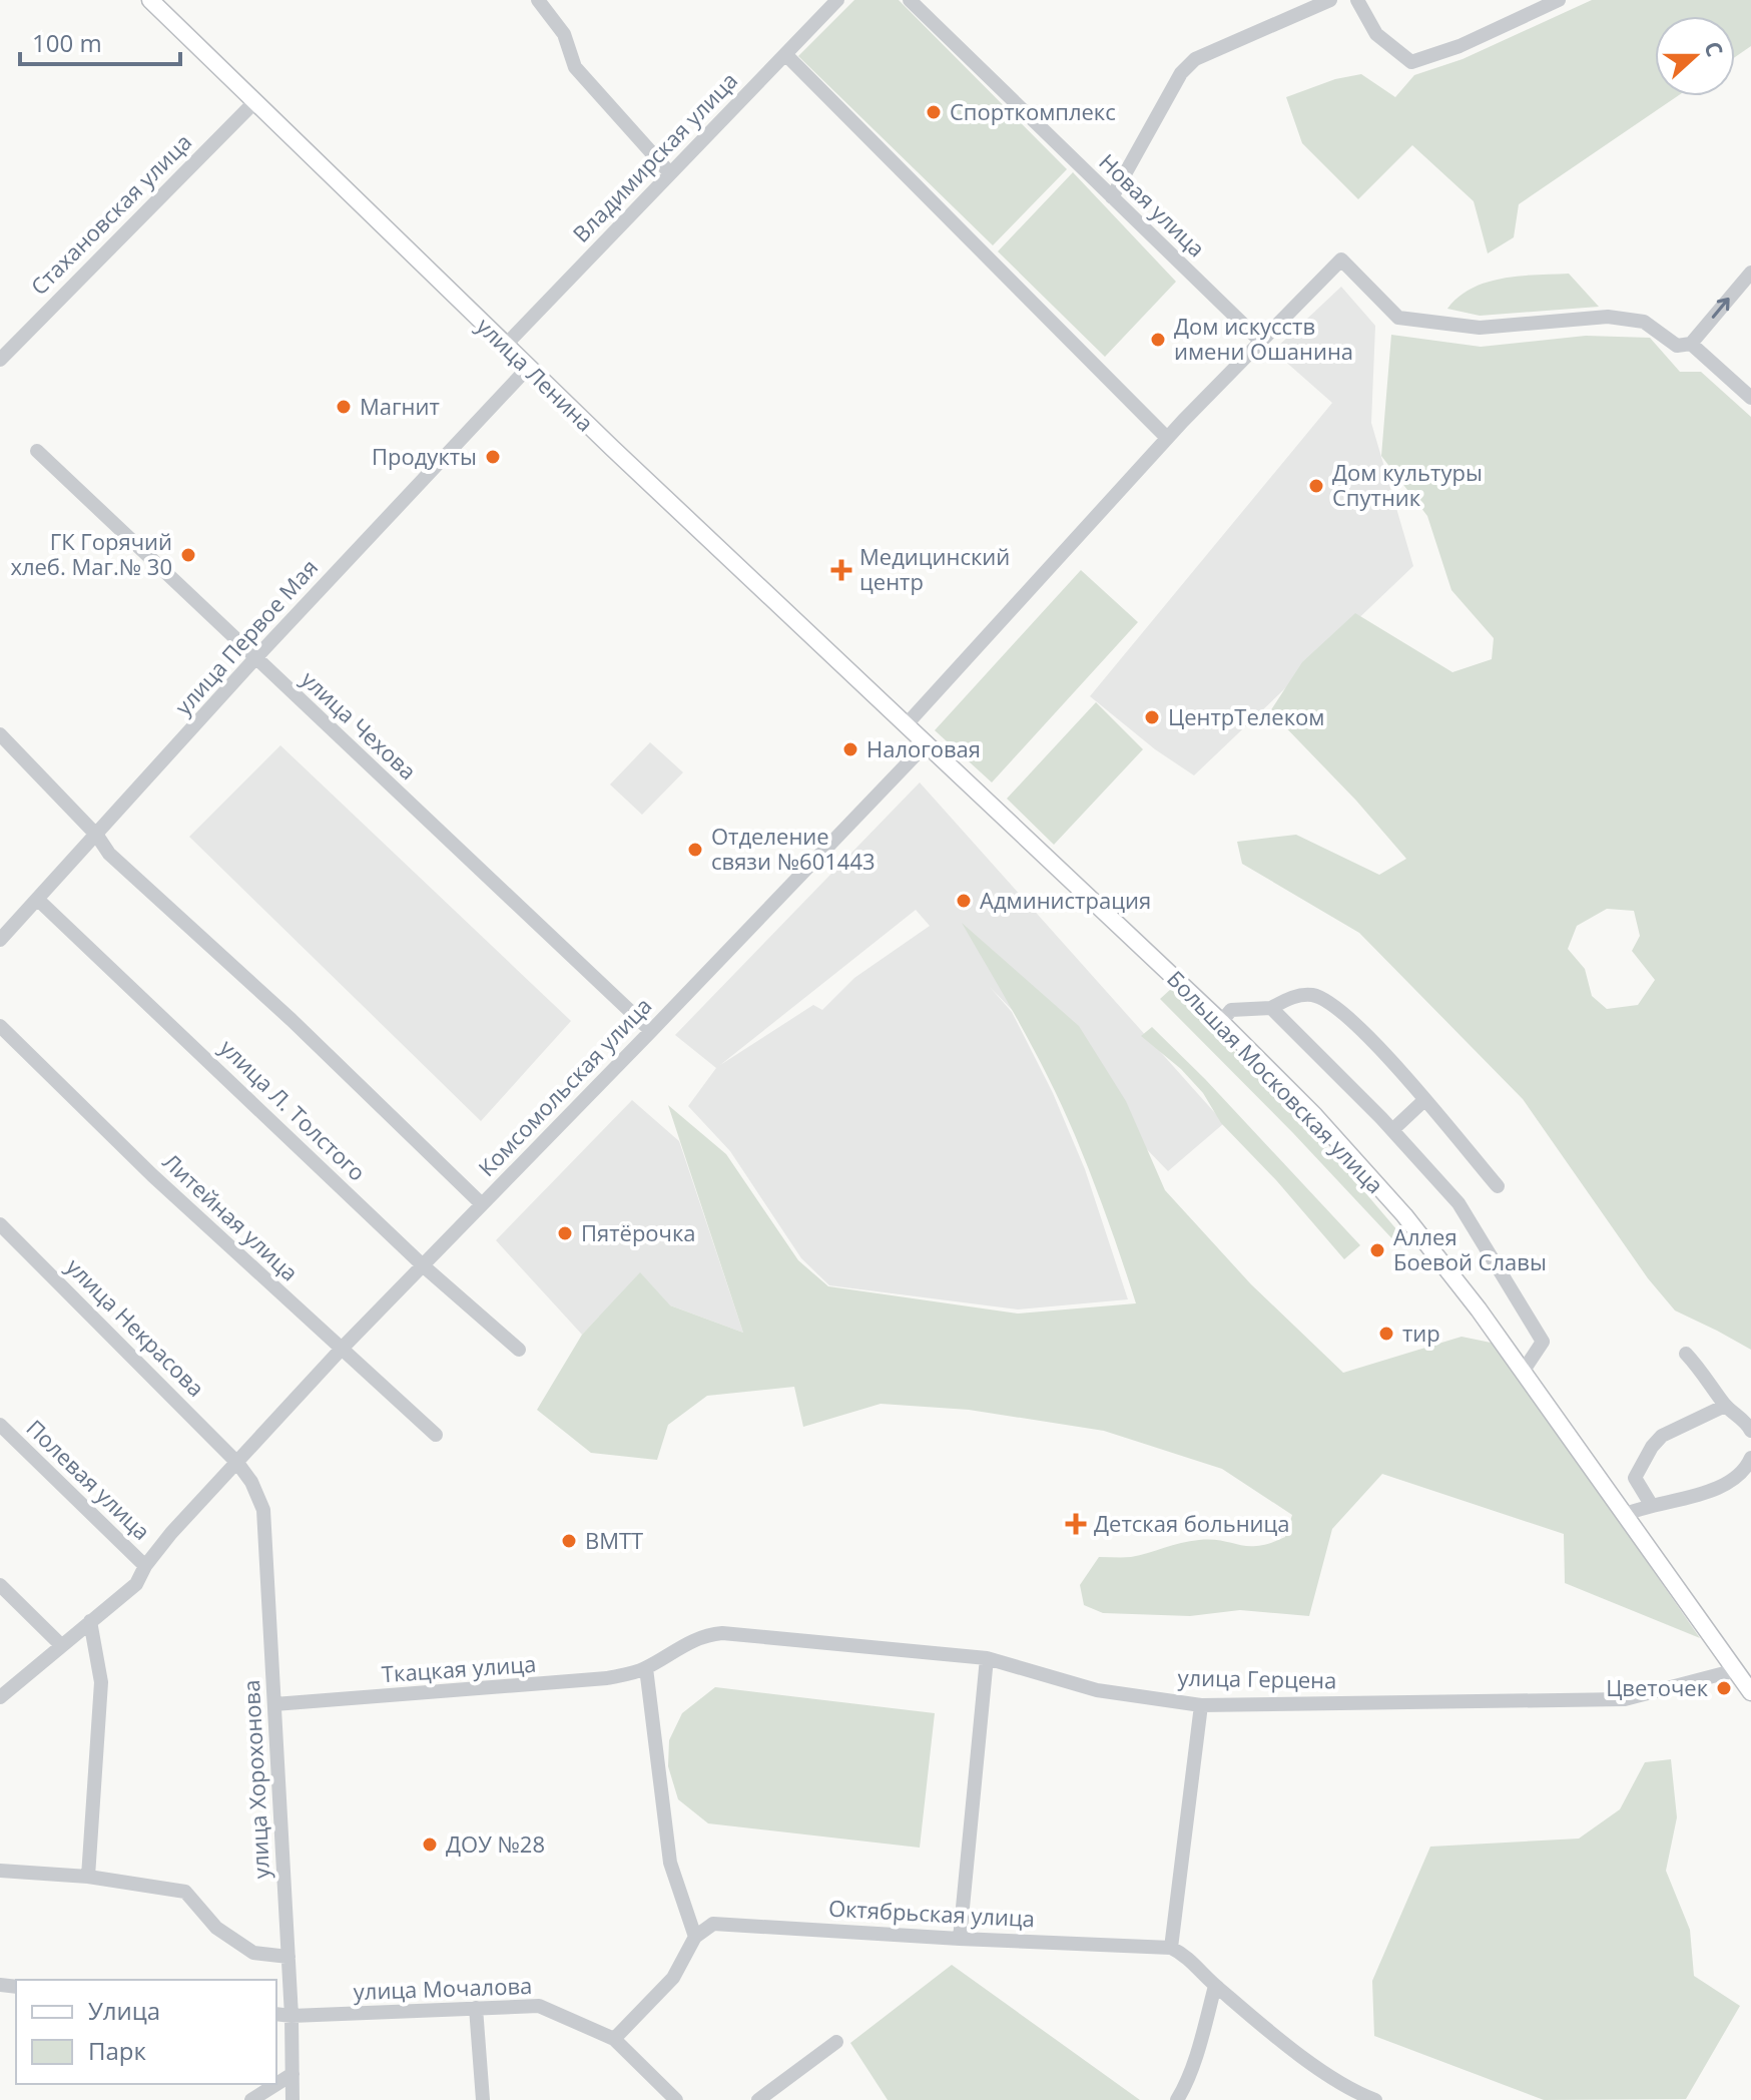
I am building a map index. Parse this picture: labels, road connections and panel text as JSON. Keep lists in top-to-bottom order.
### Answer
{
  "streets": {
    "main road": ["улица Ленина", "Большая Московская улица"],
    "street": [
      "Владимирская улица",
      "Новая улица",
      "Стахановская улица",
      "улица Первое Мая",
      "улица Чехова",
      "Комсомольская улица",
      "улица Л. Толстого",
      "Литейная улица",
      "улица Некрасова",
      "Полевая улица",
      "Ткацкая улица",
      "улица Герцена",
      "улица Хорохонова",
      "Октябрьская улица",
      "улица Мочалова"
    ]
  },
  "crossings": [
    ["Владимирская улица", "улица Ленина"],
    ["Стахановская улица", "улица Ленина"],
    ["улица Ленина", "улица Первое Мая"],
    ["улица Ленина", "Большая Московская улица"],
    ["улица Ленина", "Комсомольская улица"],
    ["улица Первое Мая", "улица Чехова"],
    ["улица Первое Мая", "улица Л. Толстого"],
    ["улица Чехова", "Комсомольская улица"],
    ["Большая Московская улица", "Комсомольская улица"],
    ["Большая Московская улица", "улица Герцена"],
    ["Комсомольская улица", "улица Л. Толстого"],
    ["Комсомольская улица", "Литейная улица"],
    ["Комсомольская улица", "улица Некрасова"],
    ["Комсомольская улица", "Полевая улица"],
    ["Комсомольская улица", "улица Хорохонова"],
    ["улица Некрасова", "улица Хорохонова"],
    ["Ткацкая улица", "улица Герцена"],
    ["Ткацкая улица", "улица Хорохонова"],
    ["улица Хорохонова", "улица Мочалова"]
  ],
  "places": {
    "other": [
      "Спорткомплекс",
      "Дом искусств имени Ошанина",
      "Магнит",
      "Продукты",
      "Дом культуры Спутник",
      "ГК Горячий хлеб. Маг.№ 30",
      "ЦентрТелеком",
      "Налоговая",
      "Отделение связи №601443",
      "Администрация",
      "Пятёрочка",
      "Аллея Боевой Славы",
      "тир",
      "ВМТТ",
      "Цветочек",
      "ДОУ №28"
    ],
    "health": ["Медицинский центр", "Детская больница"]
  },
  "legend": ["Улица", "Парк"],
  "scale_bar": "100 m",
  "north": "right"
}
